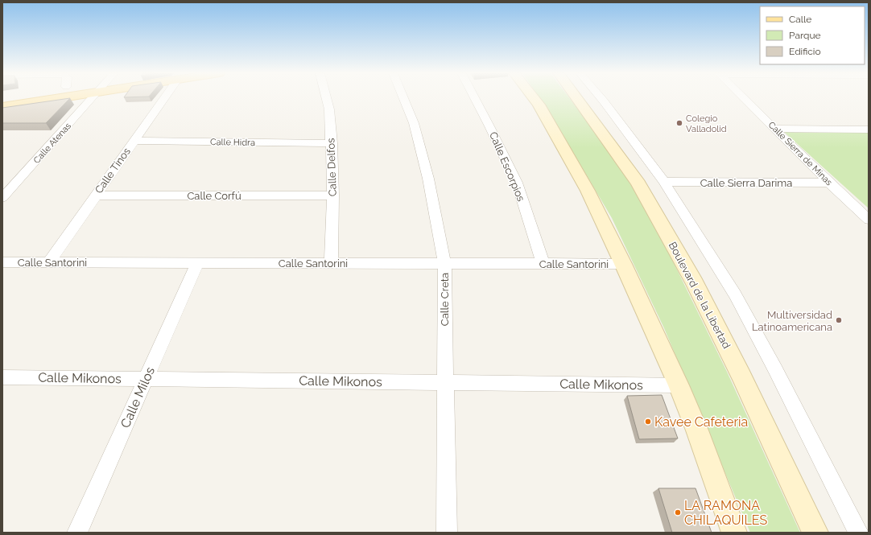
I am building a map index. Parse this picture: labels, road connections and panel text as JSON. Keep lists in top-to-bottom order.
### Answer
{
  "streets": {
    "main road": ["Boulevard de la Libertad"],
    "street": [
      "Calle Hidra",
      "Calle Atenas",
      "Calle Sierra de Minas",
      "Calle Escorpios",
      "Calle Delfos",
      "Calle Tinos",
      "Calle Sierra Darima",
      "Calle Corfú",
      "Calle Santorini",
      "Calle Creta",
      "Calle Mikonos",
      "Calle Milos"
    ]
  },
  "crossings": [
    ["Calle Hidra", "Calle Delfos"],
    ["Calle Hidra", "Calle Tinos"],
    ["Calle Sierra de Minas", "Calle Sierra Darima"],
    ["Calle Escorpios", "Calle Santorini"],
    ["Calle Delfos", "Calle Corfú"],
    ["Calle Delfos", "Calle Santorini"],
    ["Calle Tinos", "Calle Corfú"],
    ["Calle Tinos", "Calle Santorini"],
    ["Calle Santorini", "Calle Creta"],
    ["Calle Santorini", "Calle Milos"],
    ["Calle Creta", "Calle Mikonos"],
    ["Calle Mikonos", "Calle Milos"]
  ],
  "places": [
    "Colegio Valladolid",
    "Multiversidad Latinoamericana",
    "Kavee Cafeteria",
    "LA RAMONA CHILAQUILES"
  ],
  "legend": ["Calle", "Parque", "Edificio"]
}
